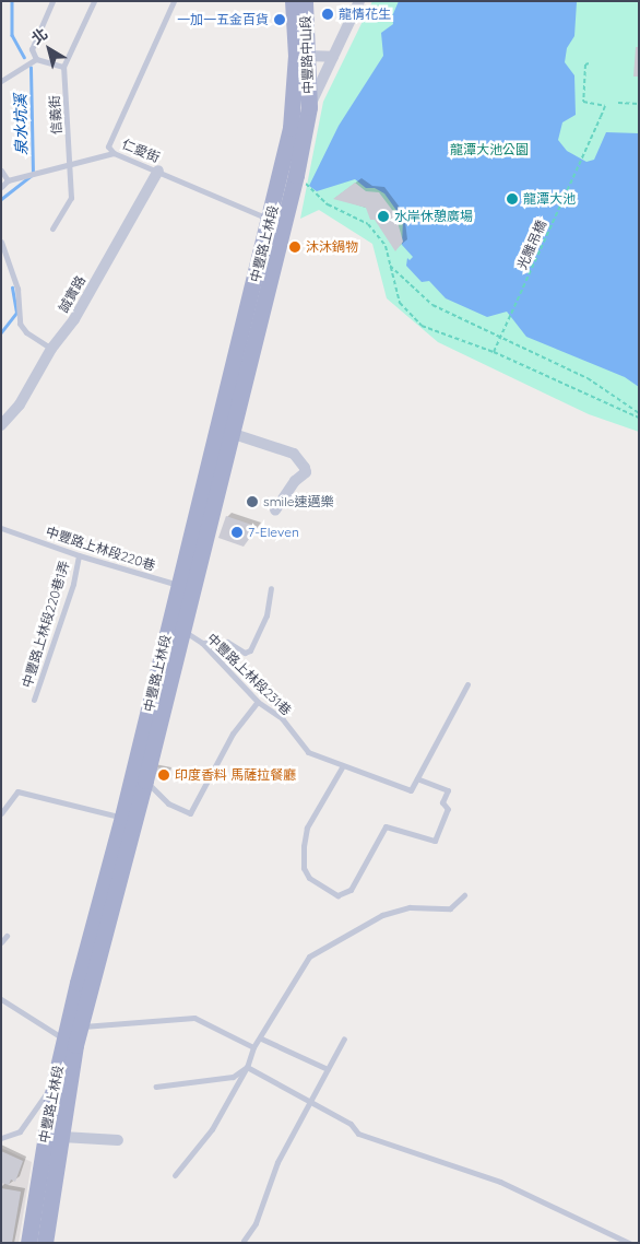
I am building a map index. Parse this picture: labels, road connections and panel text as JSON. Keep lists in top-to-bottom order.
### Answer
{
  "streets": {
    "main road": ["中豐路中山段", "中豐路上林段"],
    "street": ["誠實路"],
    "lane": [
      "信義街",
      "仁愛街",
      "中豐路上林段220巷",
      "中豐路上林段220巷1弄",
      "中豐路上林段231巷"
    ],
    "path": ["光雕吊橋"]
  },
  "crossings": [
    ["中豐路中山段", "中豐路上林段"],
    ["仁愛街", "中豐路上林段"],
    ["仁愛街", "誠實路"],
    ["中豐路上林段", "中豐路上林段220巷"],
    ["中豐路上林段", "中豐路上林段231巷"],
    ["中豐路上林段220巷", "中豐路上林段220巷1弄"]
  ],
  "water": ["泉水坑溪"],
  "parks": ["龍潭大池公園"],
  "places": [
    "龍情花生",
    "一加一五金百貨",
    "龍潭大池",
    "水岸休憩廣場",
    "沐沐鍋物",
    "smile速邁樂",
    "7-Eleven",
    "印度香料 馬薩拉餐廳"
  ],
  "north": "top left"
}
